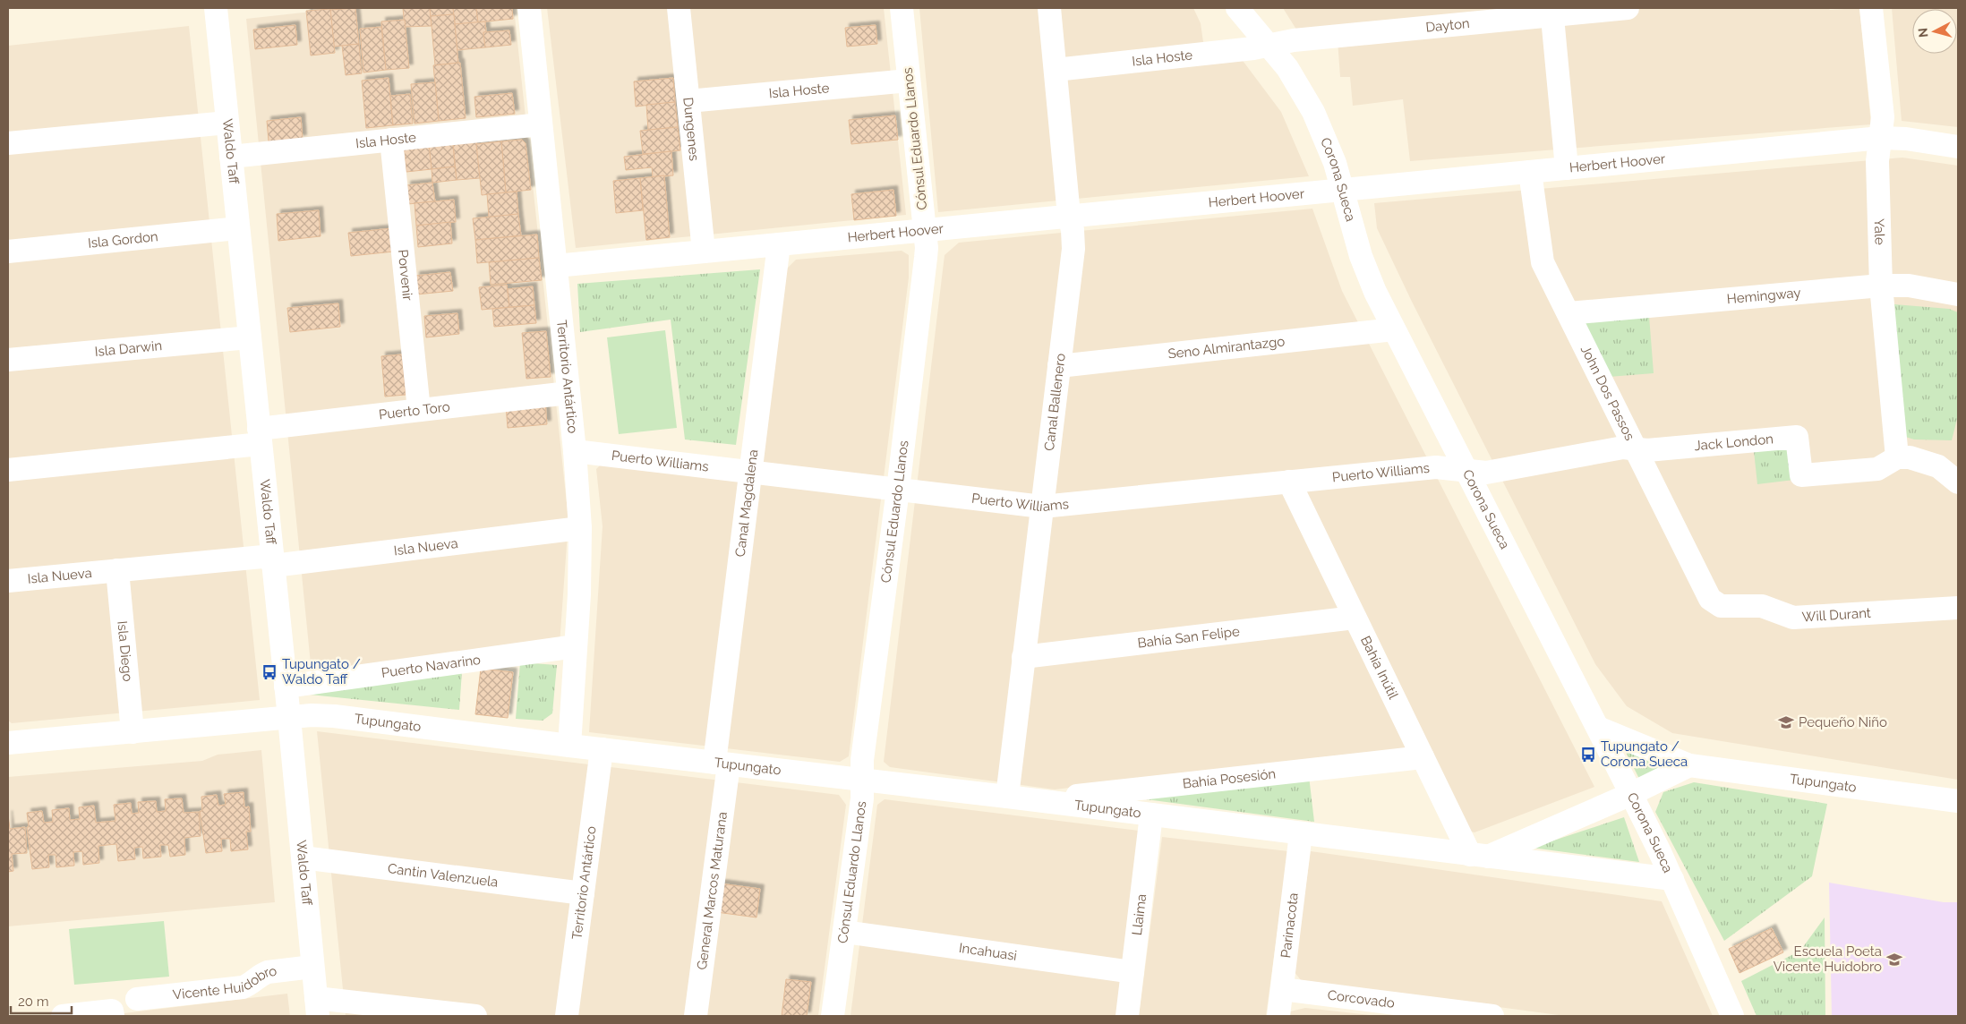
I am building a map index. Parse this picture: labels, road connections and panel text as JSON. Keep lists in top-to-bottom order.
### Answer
{
  "streets": {
    "street": [
      "Dayton",
      "Isla Hoste",
      "Dungenes",
      "Cónsul Eduardo Llanos",
      "Waldo Taff",
      "Herbert Hoover",
      "Corona Sueca",
      "Yale",
      "Isla Gordon",
      "Porvenir",
      "Hemingway",
      "Seno Almirantazgo",
      "Isla Darwin",
      "Territorio Antártico",
      "John Dos Passos",
      "Canal Ballenero",
      "Puerto Toro",
      "Jack London",
      "Puerto Williams",
      "Canal Magdalena",
      "Isla Nueva",
      "Will Durant",
      "Bahía San Felipe",
      "Isla Diego",
      "Puerto Navarino",
      "Bahía Inútil",
      "Tupungato",
      "Bahía Posesión",
      "Cantin Valenzuela",
      "General Marcos Maturana",
      "Llaima",
      "Parinacota",
      "Incahuasi",
      "Vicente Huidobro",
      "Corcovado"
    ]
  },
  "crossings": [
    ["Dayton", "Isla Hoste"],
    ["Dayton", "Corona Sueca"],
    ["Isla Hoste", "Dungenes"],
    ["Isla Hoste", "Cónsul Eduardo Llanos"],
    ["Isla Hoste", "Waldo Taff"],
    ["Isla Hoste", "Corona Sueca"],
    ["Isla Hoste", "Porvenir"],
    ["Isla Hoste", "Territorio Antártico"],
    ["Isla Hoste", "Canal Ballenero"],
    ["Dungenes", "Herbert Hoover"],
    ["Cónsul Eduardo Llanos", "Herbert Hoover"],
    ["Cónsul Eduardo Llanos", "Puerto Williams"],
    ["Cónsul Eduardo Llanos", "Tupungato"],
    ["Cónsul Eduardo Llanos", "Incahuasi"],
    ["Waldo Taff", "Isla Gordon"],
    ["Waldo Taff", "Isla Darwin"],
    ["Waldo Taff", "Puerto Toro"],
    ["Waldo Taff", "Isla Nueva"],
    ["Waldo Taff", "Puerto Navarino"],
    ["Waldo Taff", "Tupungato"],
    ["Waldo Taff", "Cantin Valenzuela"],
    ["Waldo Taff", "Vicente Huidobro"],
    ["Herbert Hoover", "Corona Sueca"],
    ["Herbert Hoover", "Yale"],
    ["Herbert Hoover", "Territorio Antártico"],
    ["Herbert Hoover", "John Dos Passos"],
    ["Herbert Hoover", "Canal Ballenero"],
    ["Herbert Hoover", "Canal Magdalena"],
    ["Corona Sueca", "Seno Almirantazgo"],
    ["Corona Sueca", "Jack London"],
    ["Corona Sueca", "Puerto Williams"],
    ["Corona Sueca", "Tupungato"],
    ["Yale", "Hemingway"],
    ["Yale", "Jack London"],
    ["Porvenir", "Puerto Toro"],
    ["Hemingway", "John Dos Passos"],
    ["Seno Almirantazgo", "Canal Ballenero"],
    ["Territorio Antártico", "Puerto Toro"],
    ["Territorio Antártico", "Puerto Williams"],
    ["Territorio Antártico", "Isla Nueva"],
    ["Territorio Antártico", "Puerto Navarino"],
    ["Territorio Antártico", "Tupungato"],
    ["Territorio Antártico", "Cantin Valenzuela"],
    ["John Dos Passos", "Jack London"],
    ["John Dos Passos", "Will Durant"],
    ["Canal Ballenero", "Puerto Williams"],
    ["Canal Ballenero", "Bahía San Felipe"],
    ["Canal Ballenero", "Tupungato"],
    ["Jack London", "Puerto Williams"],
    ["Puerto Williams", "Canal Magdalena"],
    ["Puerto Williams", "Bahía Inútil"],
    ["Canal Magdalena", "Tupungato"],
    ["Canal Magdalena", "General Marcos Maturana"],
    ["Isla Nueva", "Isla Diego"],
    ["Bahía San Felipe", "Bahía Inútil"],
    ["Isla Diego", "Tupungato"],
    ["Bahía Inútil", "Tupungato"],
    ["Bahía Inútil", "Bahía Posesión"],
    ["Tupungato", "Bahía Posesión"],
    ["Tupungato", "General Marcos Maturana"],
    ["Tupungato", "Llaima"],
    ["Tupungato", "Parinacota"],
    ["Llaima", "Incahuasi"],
    ["Parinacota", "Corcovado"]
  ],
  "places": {
    "bus stop": ["Tupungato / Waldo Taff", "Tupungato / Corona Sueca"],
    "school or university": ["Pequeño Niño", "Escuela Poeta Vicente Huidobro"]
  },
  "scale_bar": "20 m",
  "north": "left"
}
